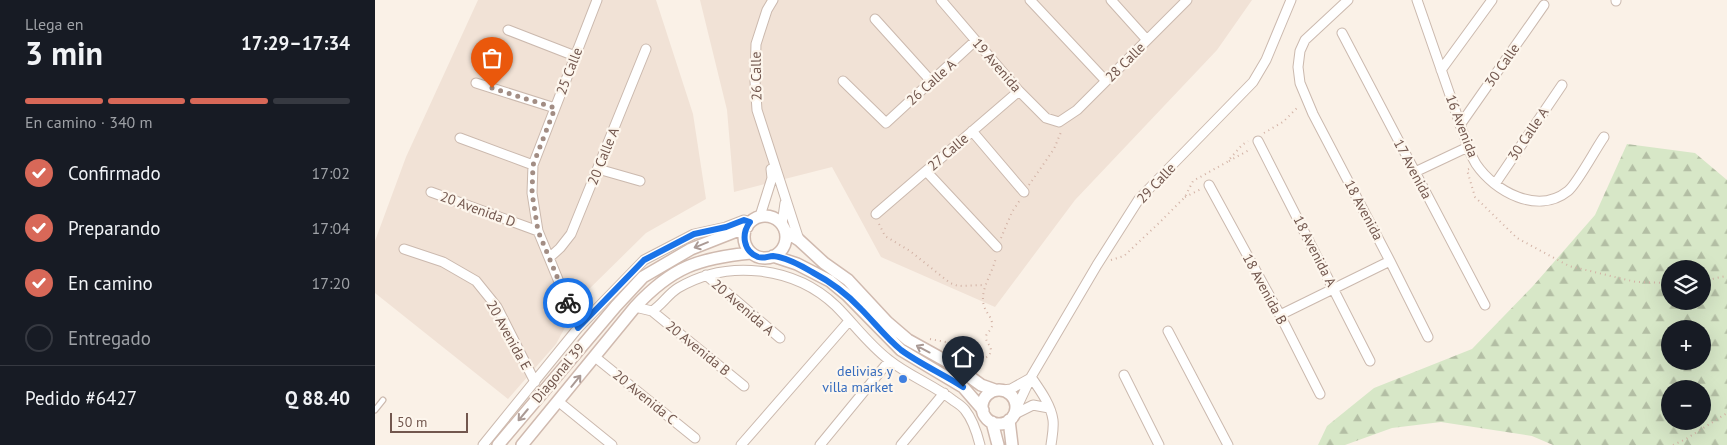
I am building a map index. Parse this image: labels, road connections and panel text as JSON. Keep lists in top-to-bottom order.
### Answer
{
  "streets": {
    "street": [
      "28 Calle",
      "19 Avenida",
      "30 Calle",
      "25 Calle",
      "26 Calle",
      "26 Calle A",
      "16 Avenida",
      "30 Calle A",
      "27 Calle",
      "20 Calle A",
      "17 Avenida",
      "29 Calle",
      "20 Avenida D",
      "18 Avenida",
      "18 Avenida A",
      "18 Avenida B",
      "20 Avenida A",
      "20 Avenida E",
      "20 Avenida B",
      "Diagonal 39",
      "20 Avenida C"
    ]
  },
  "crossings": [
    ["28 Calle", "19 Avenida"],
    ["19 Avenida", "26 Calle A"],
    ["19 Avenida", "27 Calle"],
    ["30 Calle", "16 Avenida"],
    ["25 Calle", "20 Avenida D"],
    ["26 Calle", "Diagonal 39"],
    ["16 Avenida", "30 Calle A"],
    ["Diagonal 39", "20 Avenida C"]
  ],
  "places": ["delivias y villa market"],
  "scale_bar": "50 m",
  "page": {
    "heading": ["3 min", "Llega en", "17:29–17:34"],
    "panel": ["Pedido #6427", "Q 88.40"],
    "bar": "En camino · 340 m",
    "list": [
      ["Confirmado", "17:02"],
      ["Preparando", "17:04"],
      ["En camino", "17:20"],
      "Entregado"
    ],
    "map_buttons": ["+", "−"],
    "scale": "50 m"
  }
}
